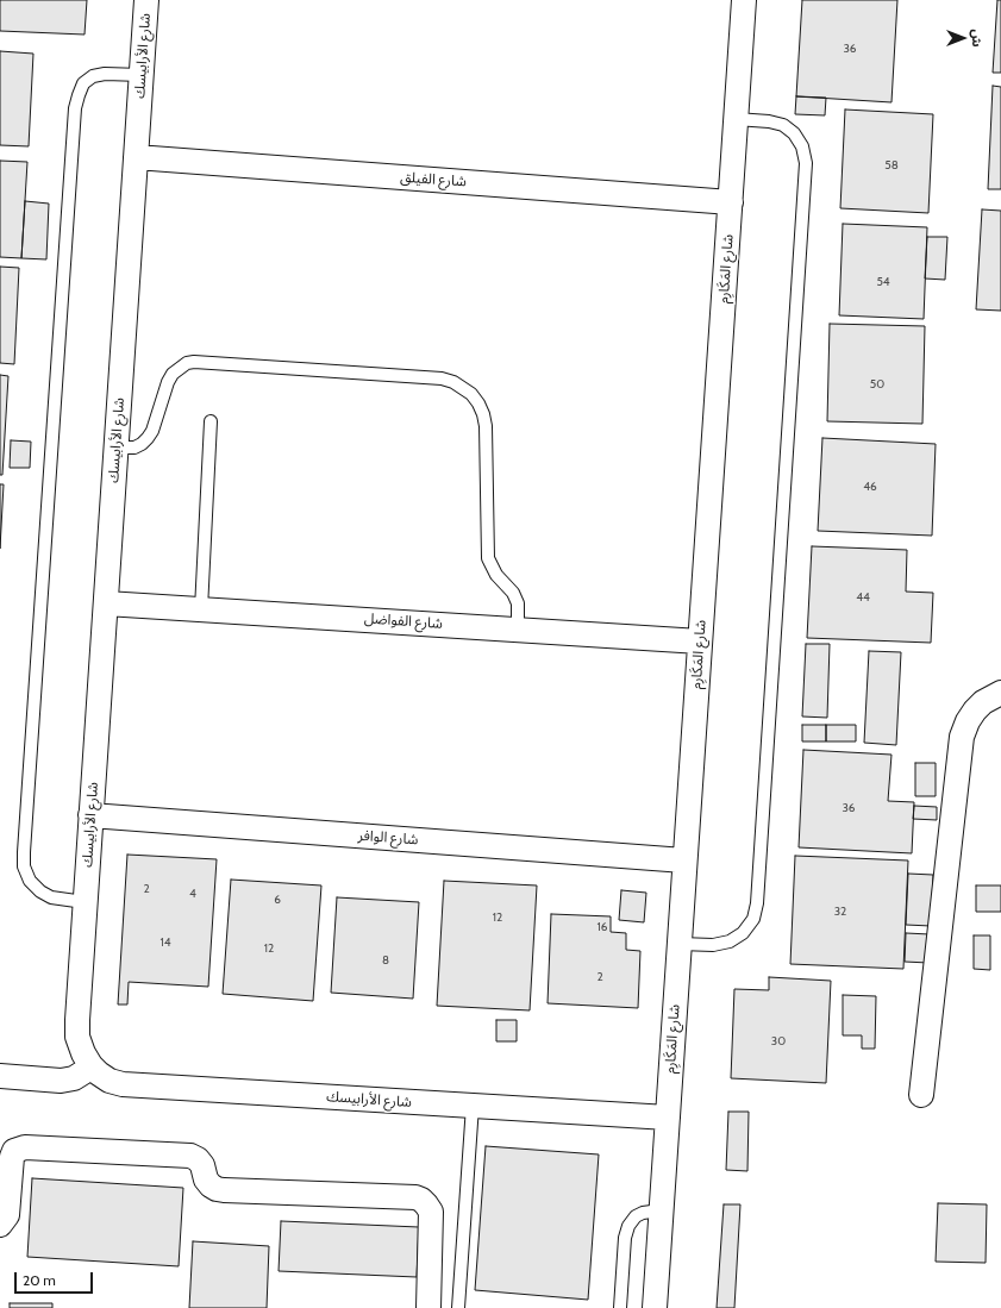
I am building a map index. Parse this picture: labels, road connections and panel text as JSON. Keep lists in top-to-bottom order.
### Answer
{
  "streets": {
    "street": [
      "شارع الأرابيسك",
      "شارع الفيلق",
      "شارع المَكَارِم",
      "شارع الفواضل",
      "شارع الوافر"
    ]
  },
  "crossings": [
    ["شارع الأرابيسك", "شارع الفيلق"],
    ["شارع الأرابيسك", "شارع المَكَارِم"],
    ["شارع الأرابيسك", "شارع الفواضل"],
    ["شارع الأرابيسك", "شارع الوافر"],
    ["شارع الفيلق", "شارع المَكَارِم"],
    ["شارع المَكَارِم", "شارع الفواضل"],
    ["شارع المَكَارِم", "شارع الوافر"]
  ],
  "house_numbers": [
    "36",
    "58",
    "54",
    "50",
    "46",
    "44",
    "36",
    "2",
    "4",
    "6",
    "32",
    "12",
    "16",
    "14",
    "12",
    "8",
    "2",
    "30"
  ],
  "scale_bar": "20 m",
  "north": "right"
}
